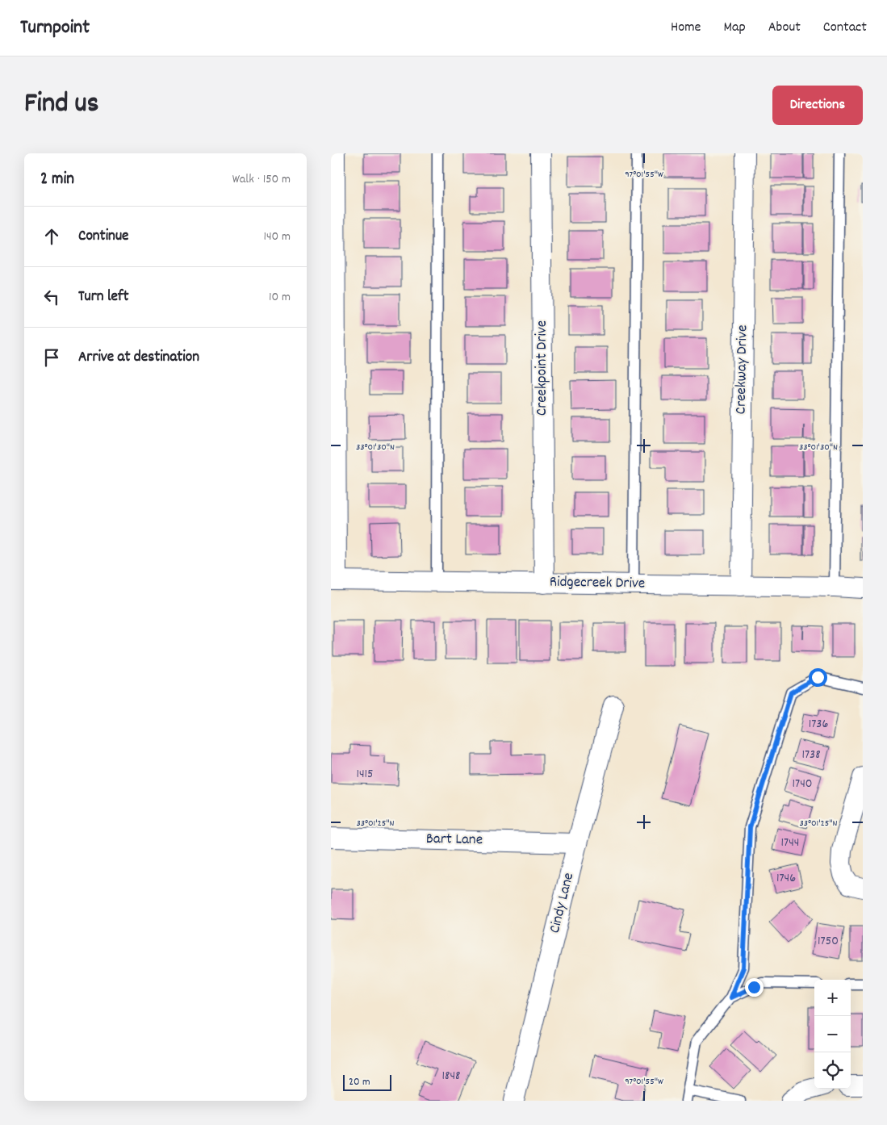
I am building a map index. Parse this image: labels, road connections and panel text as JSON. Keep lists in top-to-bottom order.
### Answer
{
  "streets": {
    "street": [
      "Creekpoint Drive",
      "Creekway Drive",
      "Ridgecreek Drive",
      "Bart Lane",
      "Cindy Lane"
    ]
  },
  "crossings": [
    ["Creekpoint Drive", "Ridgecreek Drive"],
    ["Creekway Drive", "Ridgecreek Drive"],
    ["Bart Lane", "Cindy Lane"]
  ],
  "house_numbers": [
    "1736",
    "1738",
    "1415",
    "1740",
    "1744",
    "1746",
    "1750",
    "1848"
  ],
  "scale_bar": "20 m",
  "page": {
    "header": "Turnpoint",
    "nav": [
      "Home",
      "Map",
      "About",
      "Contact"
    ],
    "title": "Find us",
    "buttons": "Directions",
    "heading": ["2 min", "Walk · 150 m"],
    "list": [
      ["Continue", "140 m"],
      ["Turn left", "10 m"],
      "Arrive at destination"
    ],
    "map_buttons": ["+", "−"],
    "scale": "20 m"
  },
  "coordinates": ["97°01'55\"W", "33°01'30\"N", "33°01'25\"N"]
}
